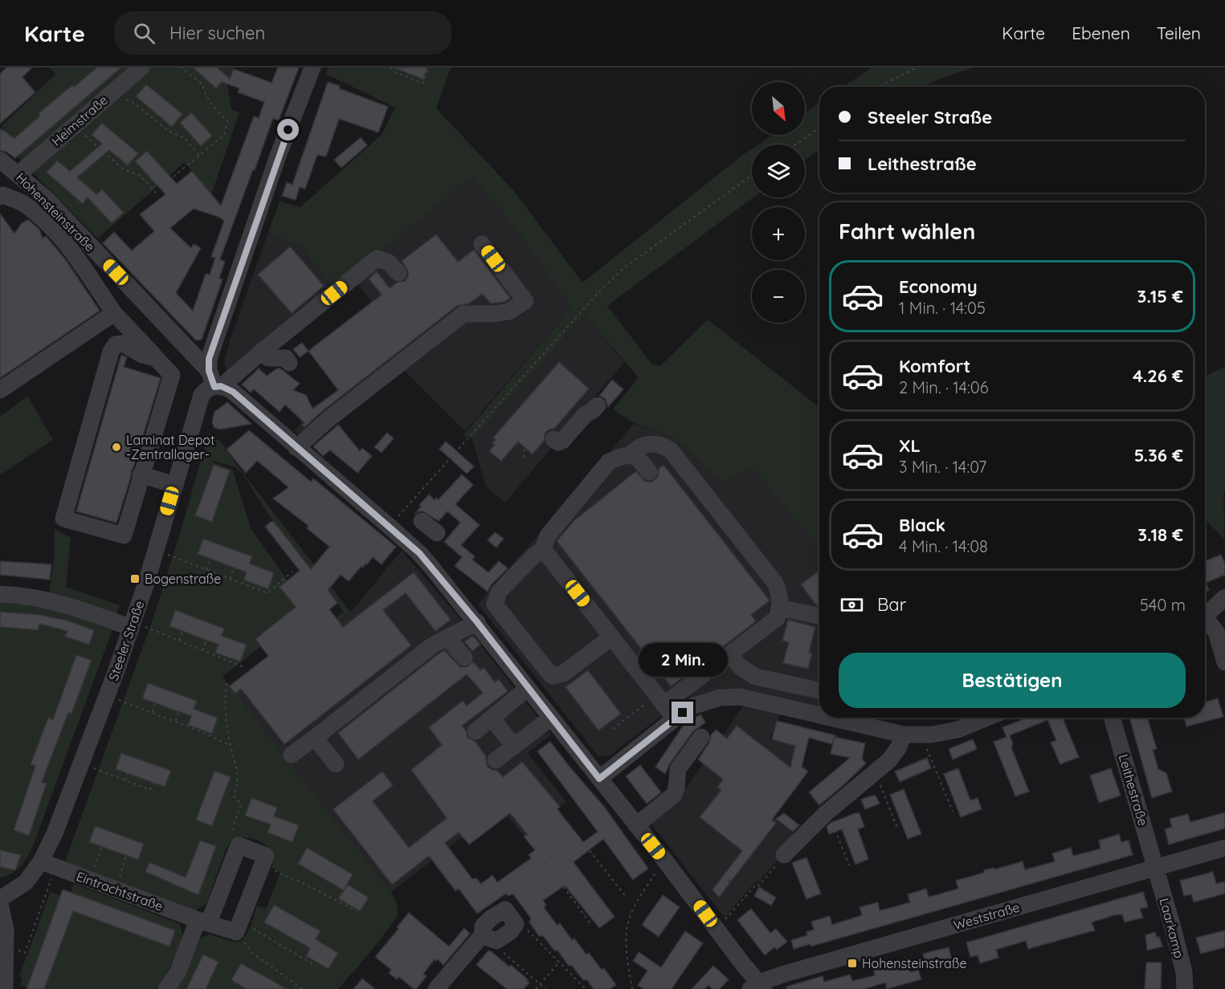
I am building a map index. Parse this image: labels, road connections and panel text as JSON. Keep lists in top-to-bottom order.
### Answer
{
  "streets": {
    "street": [
      "Heimstraße",
      "Hohensteinstraße",
      "Steeler Straße",
      "Leithestraße",
      "Eintrachtstraße",
      "Weststraße",
      "Laarkamp"
    ]
  },
  "crossings": [
    ["Heimstraße", "Hohensteinstraße"],
    ["Steeler Straße", "Eintrachtstraße"],
    ["Leithestraße", "Weststraße"],
    ["Leithestraße", "Laarkamp"],
    ["Weststraße", "Laarkamp"]
  ],
  "places": {
    "other": ["Laminat Depot -Zentrallager-"],
    "transit": ["Bogenstraße", "Hohensteinstraße"]
  },
  "north": "bottom right",
  "page": {
    "header": "Karte",
    "search": "Hier suchen",
    "nav": ["Karte", "Ebenen", "Teilen"],
    "map_buttons": ["+", "−"],
    "banner": ["Steeler Straße", "Leithestraße"],
    "heading": "Fahrt wählen",
    "list": [
      {
        "name": "Economy",
        "note": "1 Min. · 14:05",
        "value": "3.15 €"
      },
      {
        "name": "Komfort",
        "note": "2 Min. · 14:06",
        "value": "4.26 €"
      },
      {
        "name": "XL",
        "note": "3 Min. · 14:07",
        "value": "5.36 €"
      },
      {
        "name": "Black",
        "note": "4 Min. · 14:08",
        "value": "3.18 €"
      }
    ],
    "pay": ["Bar", "540 m"],
    "bubble": "2 Min.",
    "buttons": "Bestätigen"
  }
}
